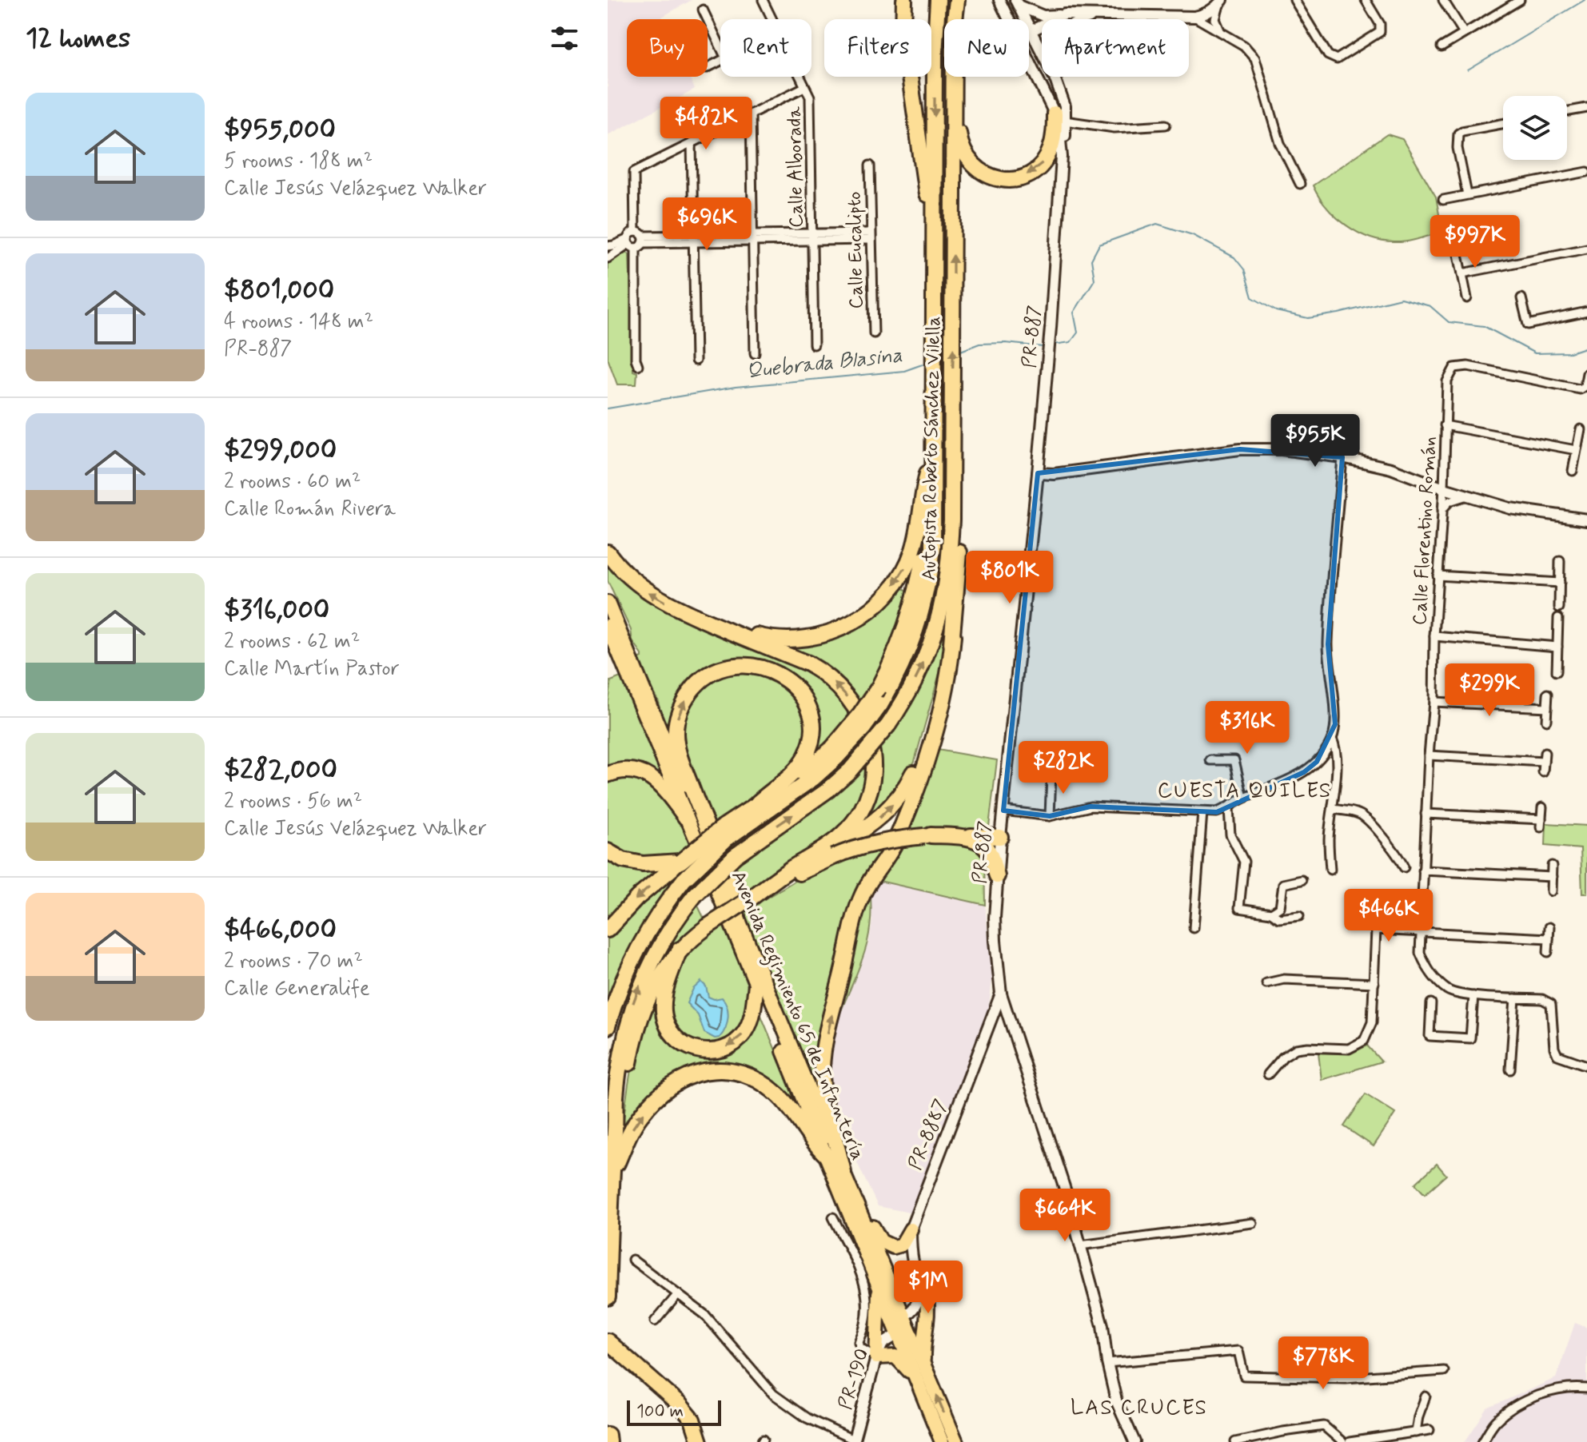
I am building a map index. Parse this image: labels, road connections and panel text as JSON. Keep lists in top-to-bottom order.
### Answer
{
  "streets": {
    "highway": ["Autopista Roberto Sánchez Vilella"],
    "main road": ["Avenida Regimiento 65 de Infantería"],
    "street": [
      "Calle Alborada",
      "Calle Eucalipto",
      "PR-887",
      "Calle Florentino Román",
      "PR-8887",
      "PR-190"
    ]
  },
  "crossings": [
    ["PR-887", "PR-8887"],
    ["Avenida Regimiento 65 de Infantería", "PR-190"]
  ],
  "districts": ["CUESTA QUILES", "LAS CRUCES"],
  "water": ["Quebrada Blasina"],
  "scale_bar": "100 m",
  "page": {
    "heading": "12 homes",
    "chip": [
      "Buy",
      "Rent",
      "Filters",
      "New",
      "Apartment"
    ],
    "list": [
      {
        "name": "$955,000",
        "note": "5 rooms · 188 m² · Calle Jesús Velázquez Walker"
      },
      {
        "name": "$801,000",
        "note": "4 rooms · 148 m² · PR-887"
      },
      {
        "name": "$299,000",
        "note": "2 rooms · 60 m² · Calle Román Rivera"
      },
      {
        "name": "$316,000",
        "note": "2 rooms · 62 m² · Calle Martín Pastor"
      },
      {
        "name": "$282,000",
        "note": "2 rooms · 56 m² · Calle Jesús Velázquez Walker"
      },
      {
        "name": "$466,000",
        "note": "2 rooms · 70 m² · Calle Generalife"
      }
    ],
    "price": [
      "$482K",
      "$696K",
      "$997K",
      "$955K",
      "$801K",
      "$299K",
      "$316K",
      "$282K",
      "$466K",
      "$664K",
      "$1M",
      "$778K"
    ],
    "scale": "100 m"
  }
}
